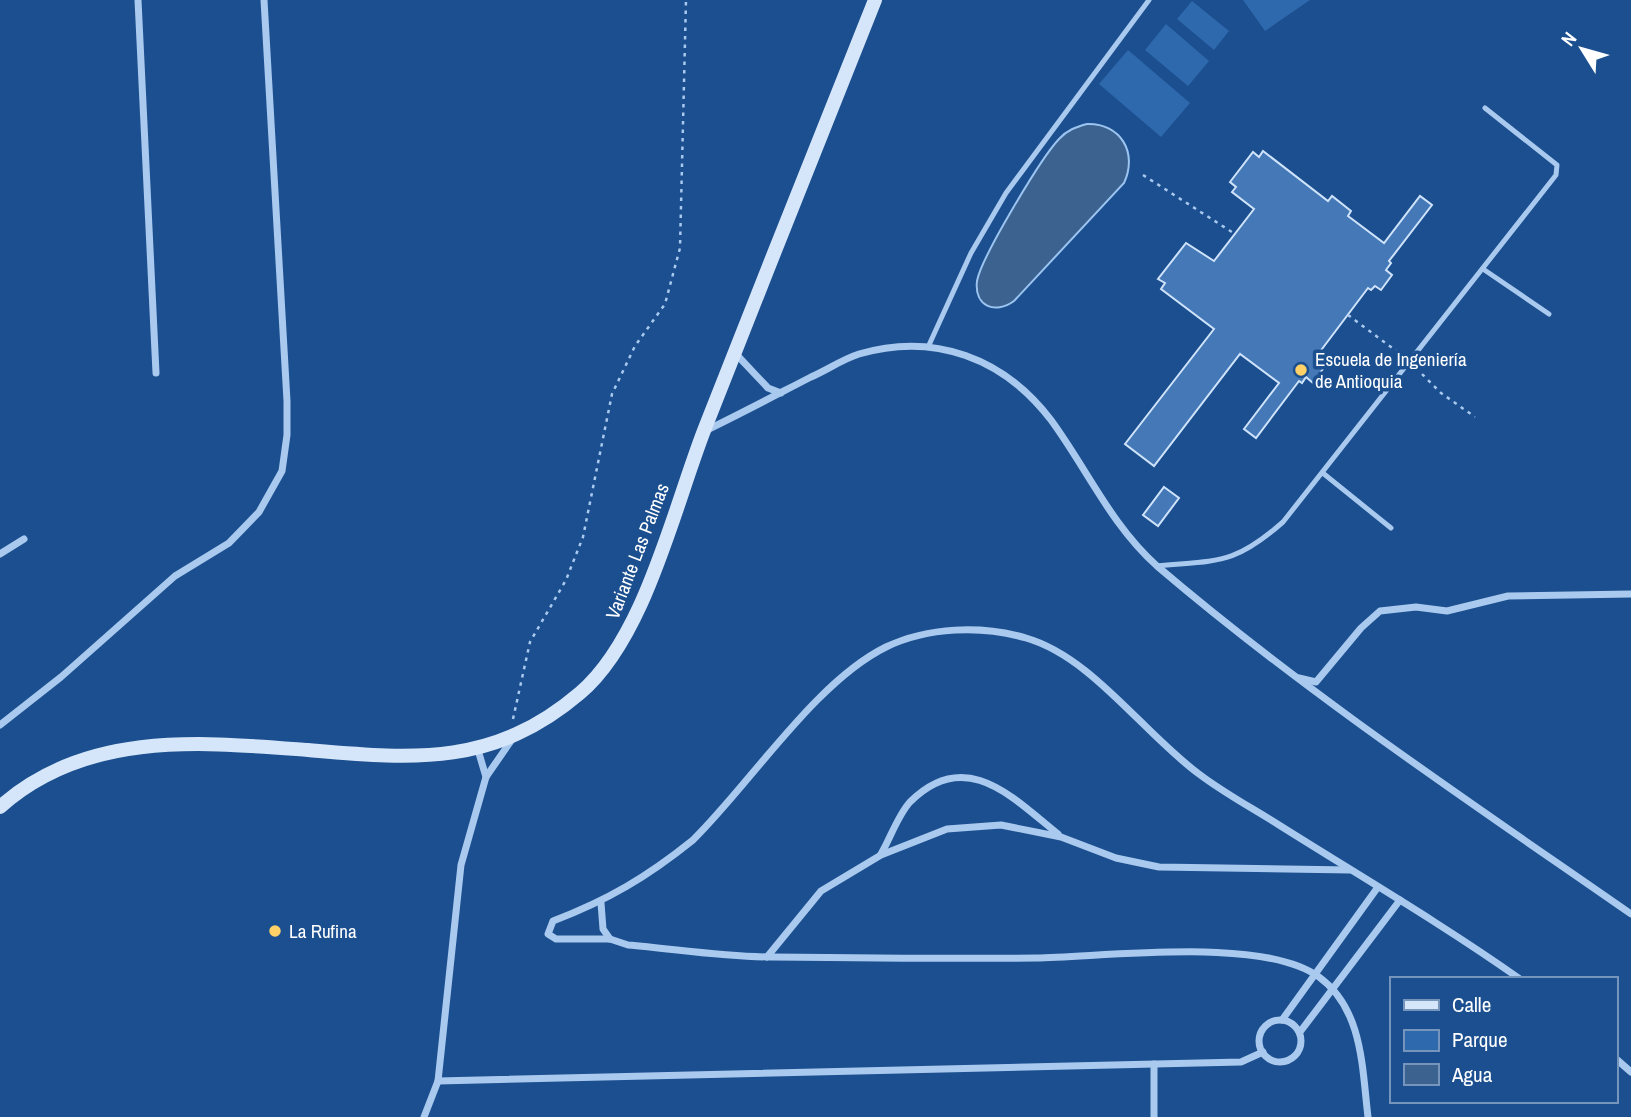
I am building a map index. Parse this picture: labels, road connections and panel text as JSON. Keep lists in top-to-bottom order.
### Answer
{
  "streets": {
    "main road": ["Variante Las Palmas"]
  },
  "places": ["Escuela de Ingeniería de Antioquia", "La Rufina"],
  "legend": ["Calle", "Parque", "Agua"],
  "north": "top left"
}
